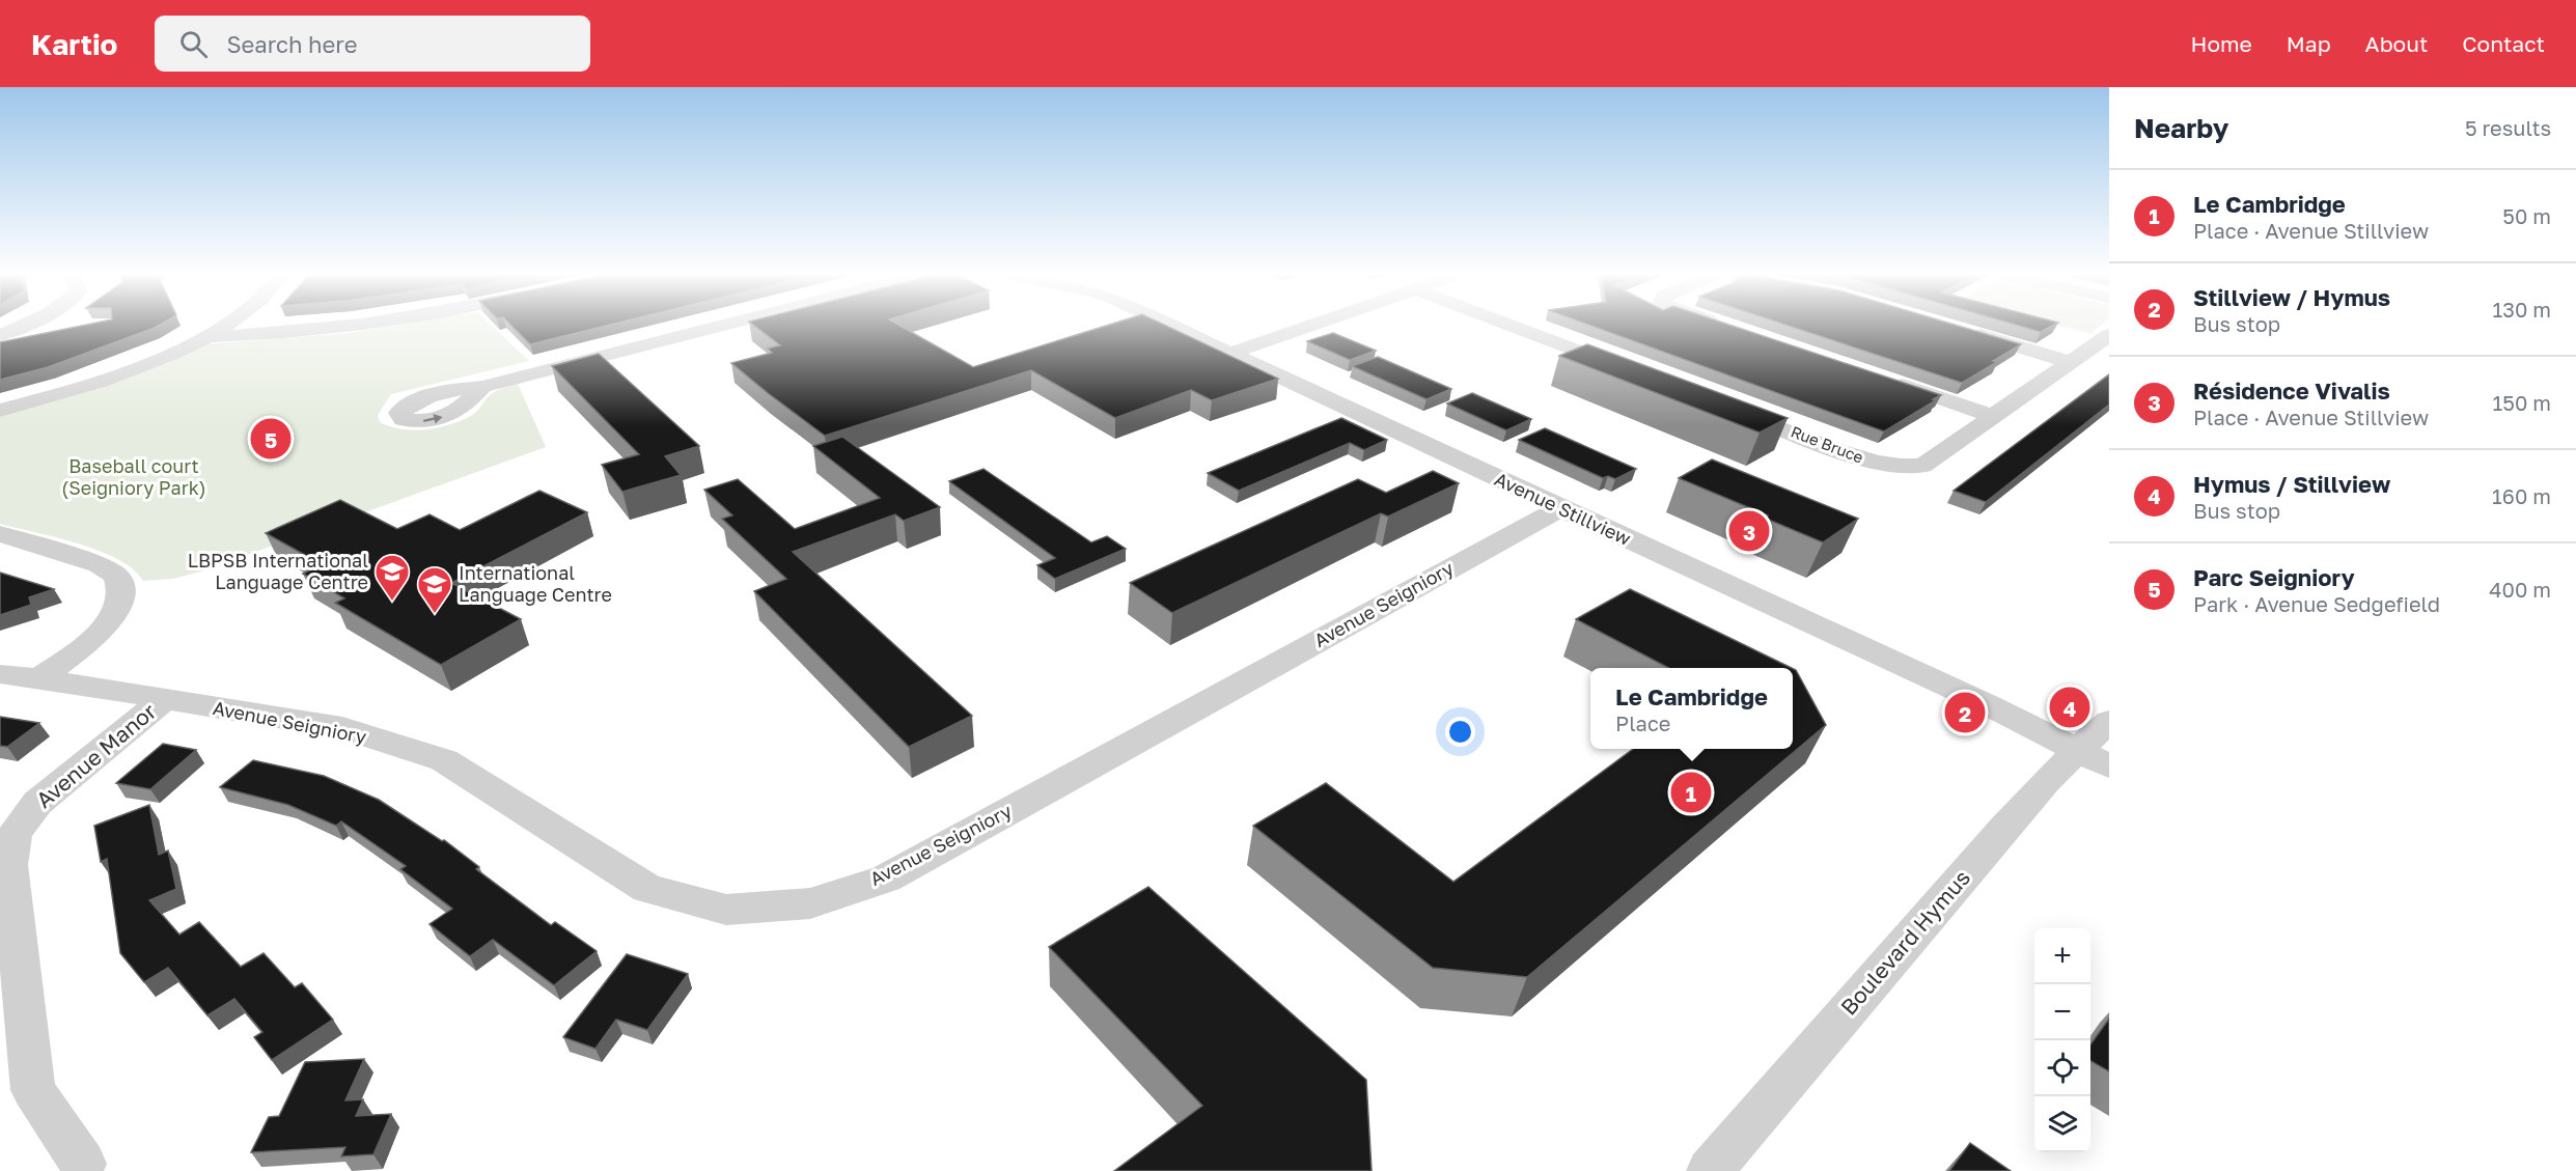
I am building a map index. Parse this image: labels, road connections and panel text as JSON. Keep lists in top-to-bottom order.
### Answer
{
  "streets": {
    "street": [
      "Rue Bruce",
      "Avenue Stillview",
      "Avenue Seigniory",
      "Avenue Manor",
      "Boulevard Hymus"
    ]
  },
  "crossings": [
    ["Avenue Stillview", "Avenue Seigniory"],
    ["Avenue Stillview", "Boulevard Hymus"],
    ["Avenue Seigniory", "Avenue Manor"]
  ],
  "parks": ["Baseball court (Seigniory Park)"],
  "places": {
    "school or university": ["LBPSB International Language Centre", "International Language Centre"]
  },
  "page": {
    "header": "Kartio",
    "search": "Search here",
    "nav": [
      "Home",
      "Map",
      "About",
      "Contact"
    ],
    "heading": ["Nearby", "5 results"],
    "list": [
      {
        "mark": "1",
        "name": "Le Cambridge",
        "note": "Place · Avenue Stillview",
        "value": "50 m"
      },
      {
        "mark": "2",
        "name": "Stillview / Hymus",
        "note": "Bus stop",
        "value": "130 m"
      },
      {
        "mark": "3",
        "name": "Résidence Vivalis",
        "note": "Place · Avenue Stillview",
        "value": "150 m"
      },
      {
        "mark": "4",
        "name": "Hymus / Stillview",
        "note": "Bus stop",
        "value": "160 m"
      },
      {
        "mark": "5",
        "name": "Parc Seigniory",
        "note": "Park · Avenue Sedgefield",
        "value": "400 m"
      }
    ],
    "pins": [
      "5",
      "3",
      "4",
      "2",
      "1"
    ],
    "popup": ["Le Cambridge", "Place"],
    "map_buttons": ["+", "−"]
  }
}
